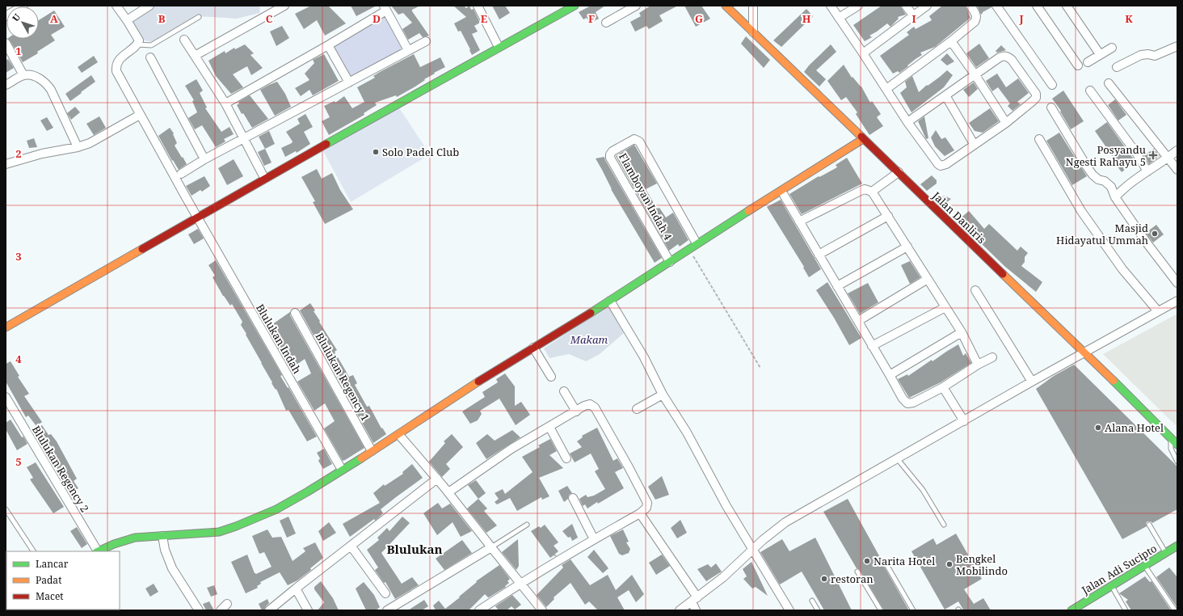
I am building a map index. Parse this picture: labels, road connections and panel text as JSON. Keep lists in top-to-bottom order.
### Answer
{
  "streets": {
    "main road": ["Jalan Danliris", "Jalan Adi Sucipto"],
    "street": [
      "Flamboyan Indah 4",
      "Blulukan Indah",
      "Blulukan Regency 1",
      "Blulukan Regency 2"
    ]
  },
  "districts": ["Blulukan"],
  "parks": ["Makam"],
  "places": {
    "other": [
      "Solo Padel Club",
      "Masjid Hidayatul Ummah",
      "Alana Hotel",
      "Narita Hotel",
      "Bengkel Mobilindo",
      "restoran"
    ],
    "health": ["Posyandu Ngesti Rahayu 5"]
  },
  "legend": ["Lancar", "Padat", "Macet"],
  "north": "top left",
  "grid": {
    "columns": [
      "A",
      "B",
      "C",
      "D",
      "E",
      "F",
      "G",
      "H",
      "I",
      "J",
      "K"
    ],
    "rows": [
      "1",
      "2",
      "3",
      "4",
      "5"
    ]
  }
}
